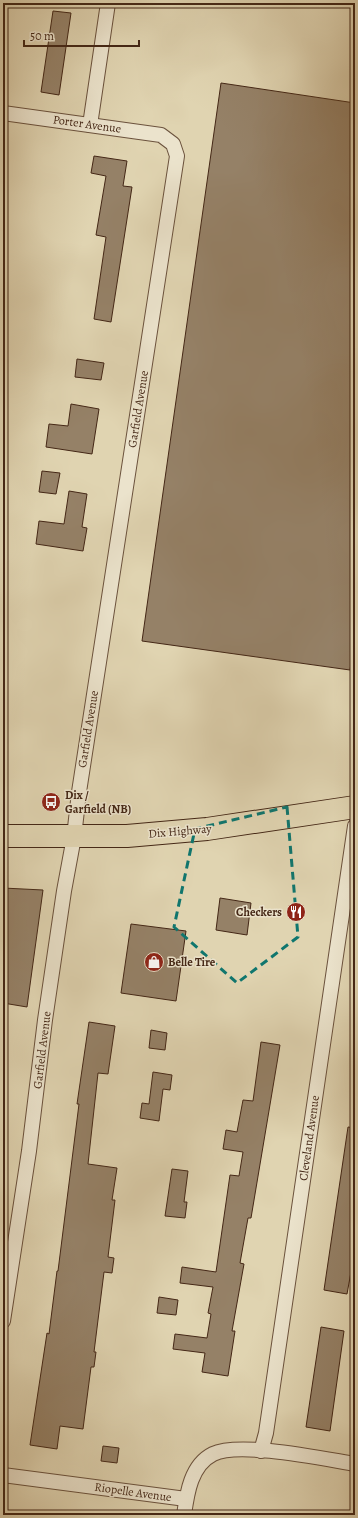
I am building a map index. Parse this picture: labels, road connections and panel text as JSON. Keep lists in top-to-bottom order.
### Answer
{
  "streets": {
    "main road": ["Dix Highway"],
    "street": [
      "Porter Avenue",
      "Garfield Avenue",
      "Cleveland Avenue",
      "Riopelle Avenue"
    ]
  },
  "crossings": [
    ["Porter Avenue", "Garfield Avenue"],
    ["Garfield Avenue", "Dix Highway"],
    ["Cleveland Avenue", "Riopelle Avenue"]
  ],
  "places": {
    "bus stop": ["Dix / Garfield (NB)"],
    "restaurant": ["Checkers"],
    "shop": ["Belle Tire"]
  },
  "scale_bar": "50 m"
}
